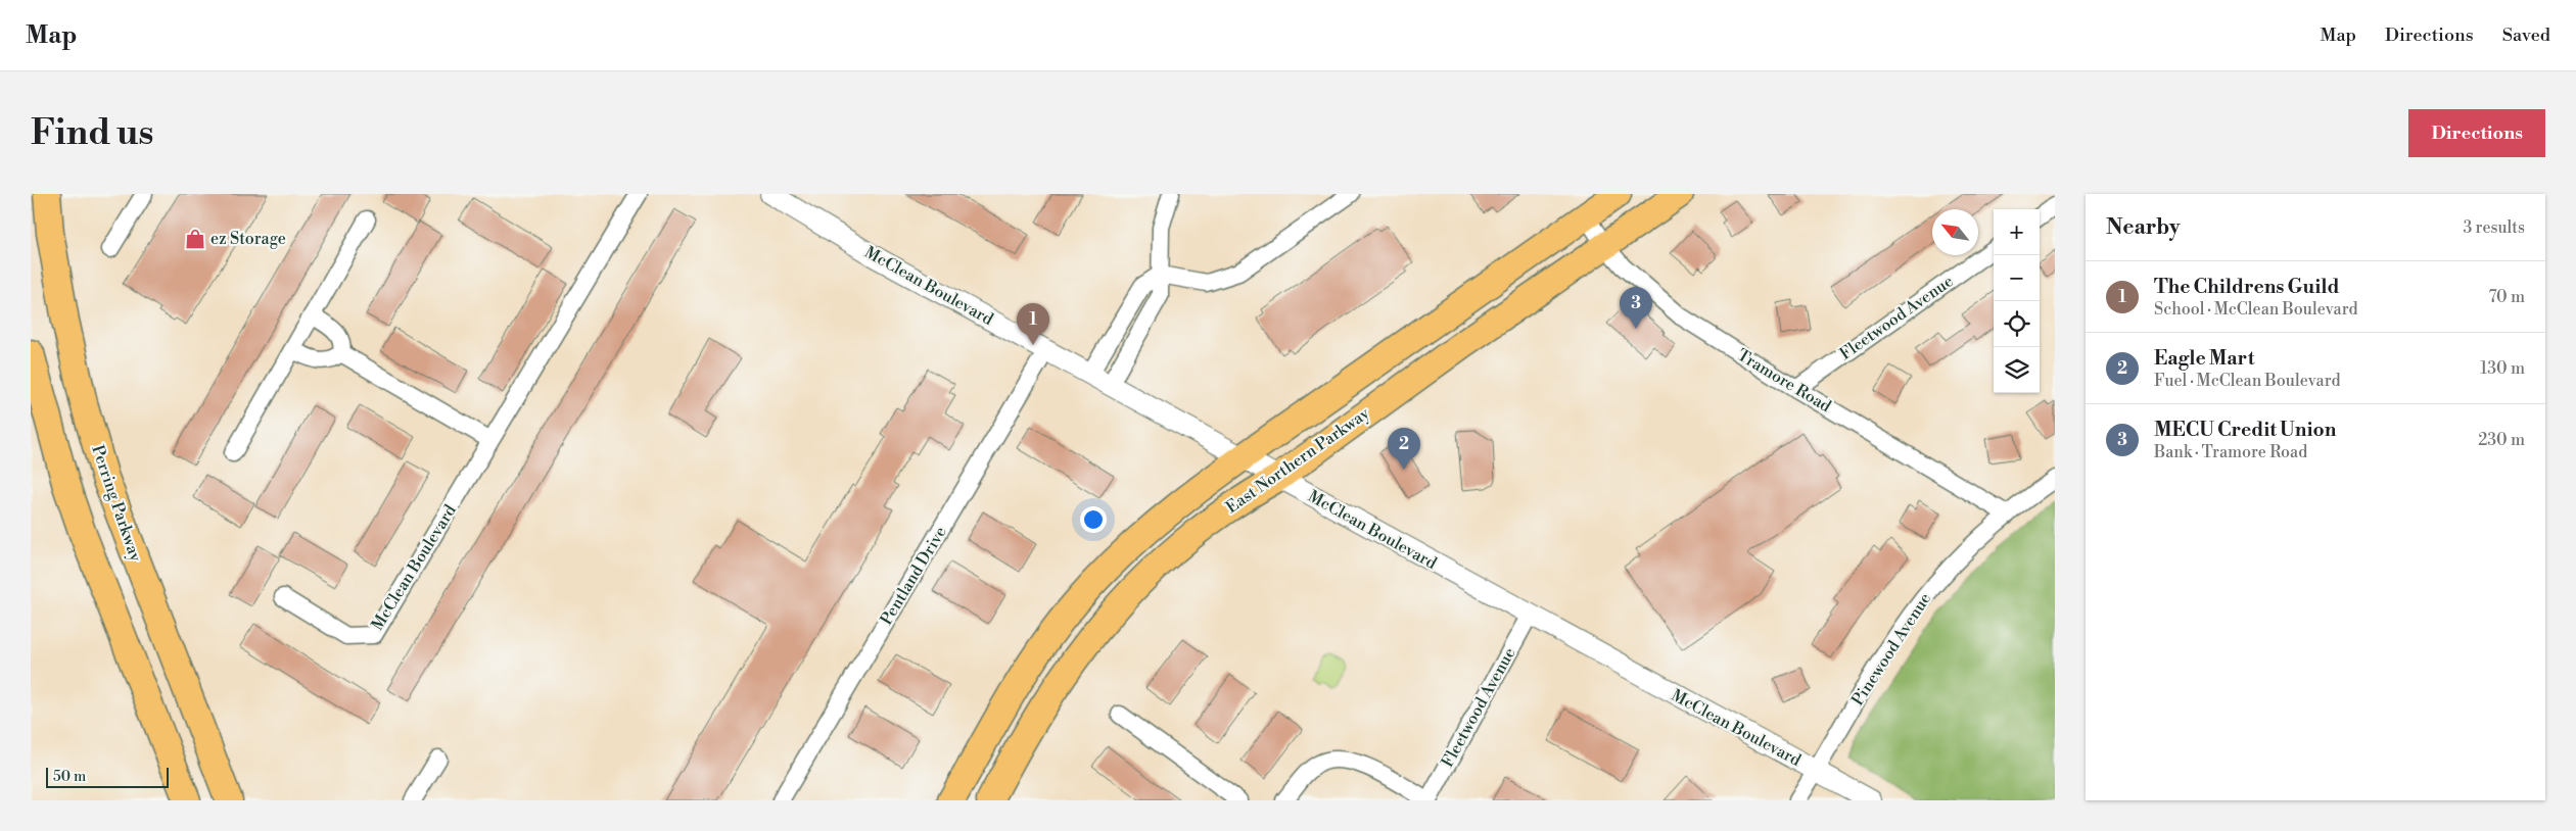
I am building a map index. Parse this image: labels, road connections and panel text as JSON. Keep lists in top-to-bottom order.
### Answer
{
  "streets": {
    "main road": ["East Northern Parkway", "Perring Parkway"],
    "street": [
      "McClean Boulevard",
      "Fleetwood Avenue",
      "Tramore Road",
      "Pentland Drive",
      "Pinewood Avenue"
    ]
  },
  "crossings": [
    ["McClean Boulevard", "Fleetwood Avenue"],
    ["McClean Boulevard", "East Northern Parkway"],
    ["McClean Boulevard", "Pentland Drive"],
    ["McClean Boulevard", "Pinewood Avenue"],
    ["Fleetwood Avenue", "Tramore Road"],
    ["Tramore Road", "East Northern Parkway"],
    ["Tramore Road", "Pinewood Avenue"]
  ],
  "places": {
    "shop": ["ez Storage"]
  },
  "scale_bar": "50 m",
  "north": "top left",
  "page": {
    "header": "Map",
    "nav": ["Map", "Directions", "Saved"],
    "buttons": "Directions",
    "title": "Find us",
    "heading": ["Nearby", "3 results"],
    "map_buttons": ["+", "−"],
    "list": [
      {
        "mark": "1",
        "name": "The Childrens Guild",
        "note": "School · McClean Boulevard",
        "value": "70 m"
      },
      {
        "mark": "2",
        "name": "Eagle Mart",
        "note": "Fuel · McClean Boulevard",
        "value": "130 m"
      },
      {
        "mark": "3",
        "name": "MECU Credit Union",
        "note": "Bank · Tramore Road",
        "value": "230 m"
      }
    ],
    "pins": ["3", "1", "2"],
    "scale": "50 m"
  }
}
